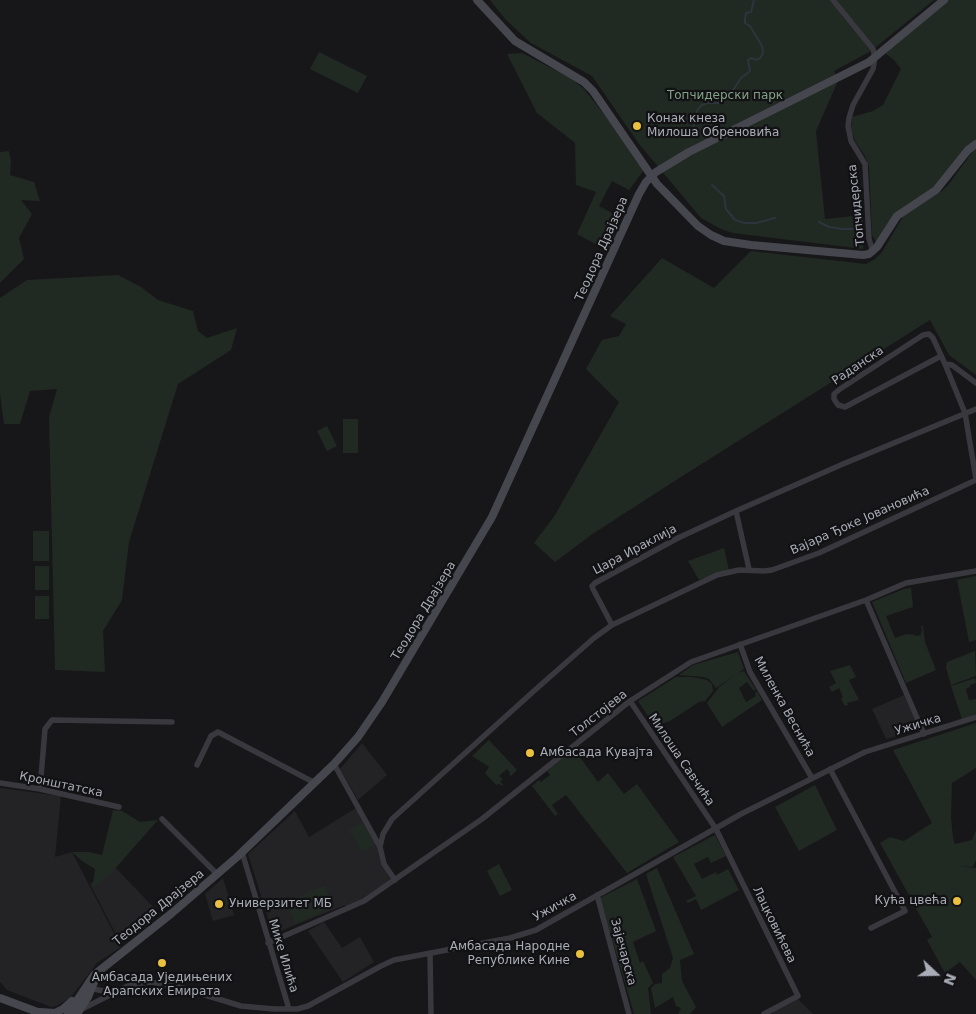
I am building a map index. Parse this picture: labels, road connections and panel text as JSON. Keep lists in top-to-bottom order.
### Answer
{
  "streets": {
    "main road": ["Теодора Драјзера"],
    "street": [
      "Топчидерска",
      "Раданска",
      "Вајара Ђоке Јовановића",
      "Цара Ираклија",
      "Миленка Веснића",
      "Толстојева",
      "Ужичка",
      "Милоша Савчића",
      "Кронштатска",
      "Лацковићева",
      "Зајечарска",
      "Мике Илића"
    ]
  },
  "crossings": [
    ["Теодора Драјзера", "Ужичка"],
    ["Теодора Драјзера", "Мике Илића"],
    ["Раданска", "Вајара Ђоке Јовановића"],
    ["Раданска", "Цара Ираклија"],
    ["Вајара Ђоке Јовановића", "Цара Ираклија"],
    ["Миленка Веснића", "Толстојева"],
    ["Миленка Веснића", "Ужичка"],
    ["Толстојева", "Милоша Савчића"],
    ["Толстојева", "Мике Илића"],
    ["Ужичка", "Милоша Савчића"],
    ["Ужичка", "Лацковићева"],
    ["Ужичка", "Зајечарска"],
    ["Ужичка", "Мике Илића"],
    ["Милоша Савчића", "Лацковићева"]
  ],
  "parks": ["Топчидерски парк"],
  "places": [
    "Конак кнеза Милоша Обреновића",
    "Амбасада Кувајта",
    "Кућа цвећа",
    "Универзитет МБ",
    "Амбасада Народне Републике Кине",
    "Амбасада Уједињених Арапских Емирата"
  ],
  "north": "right"
}
